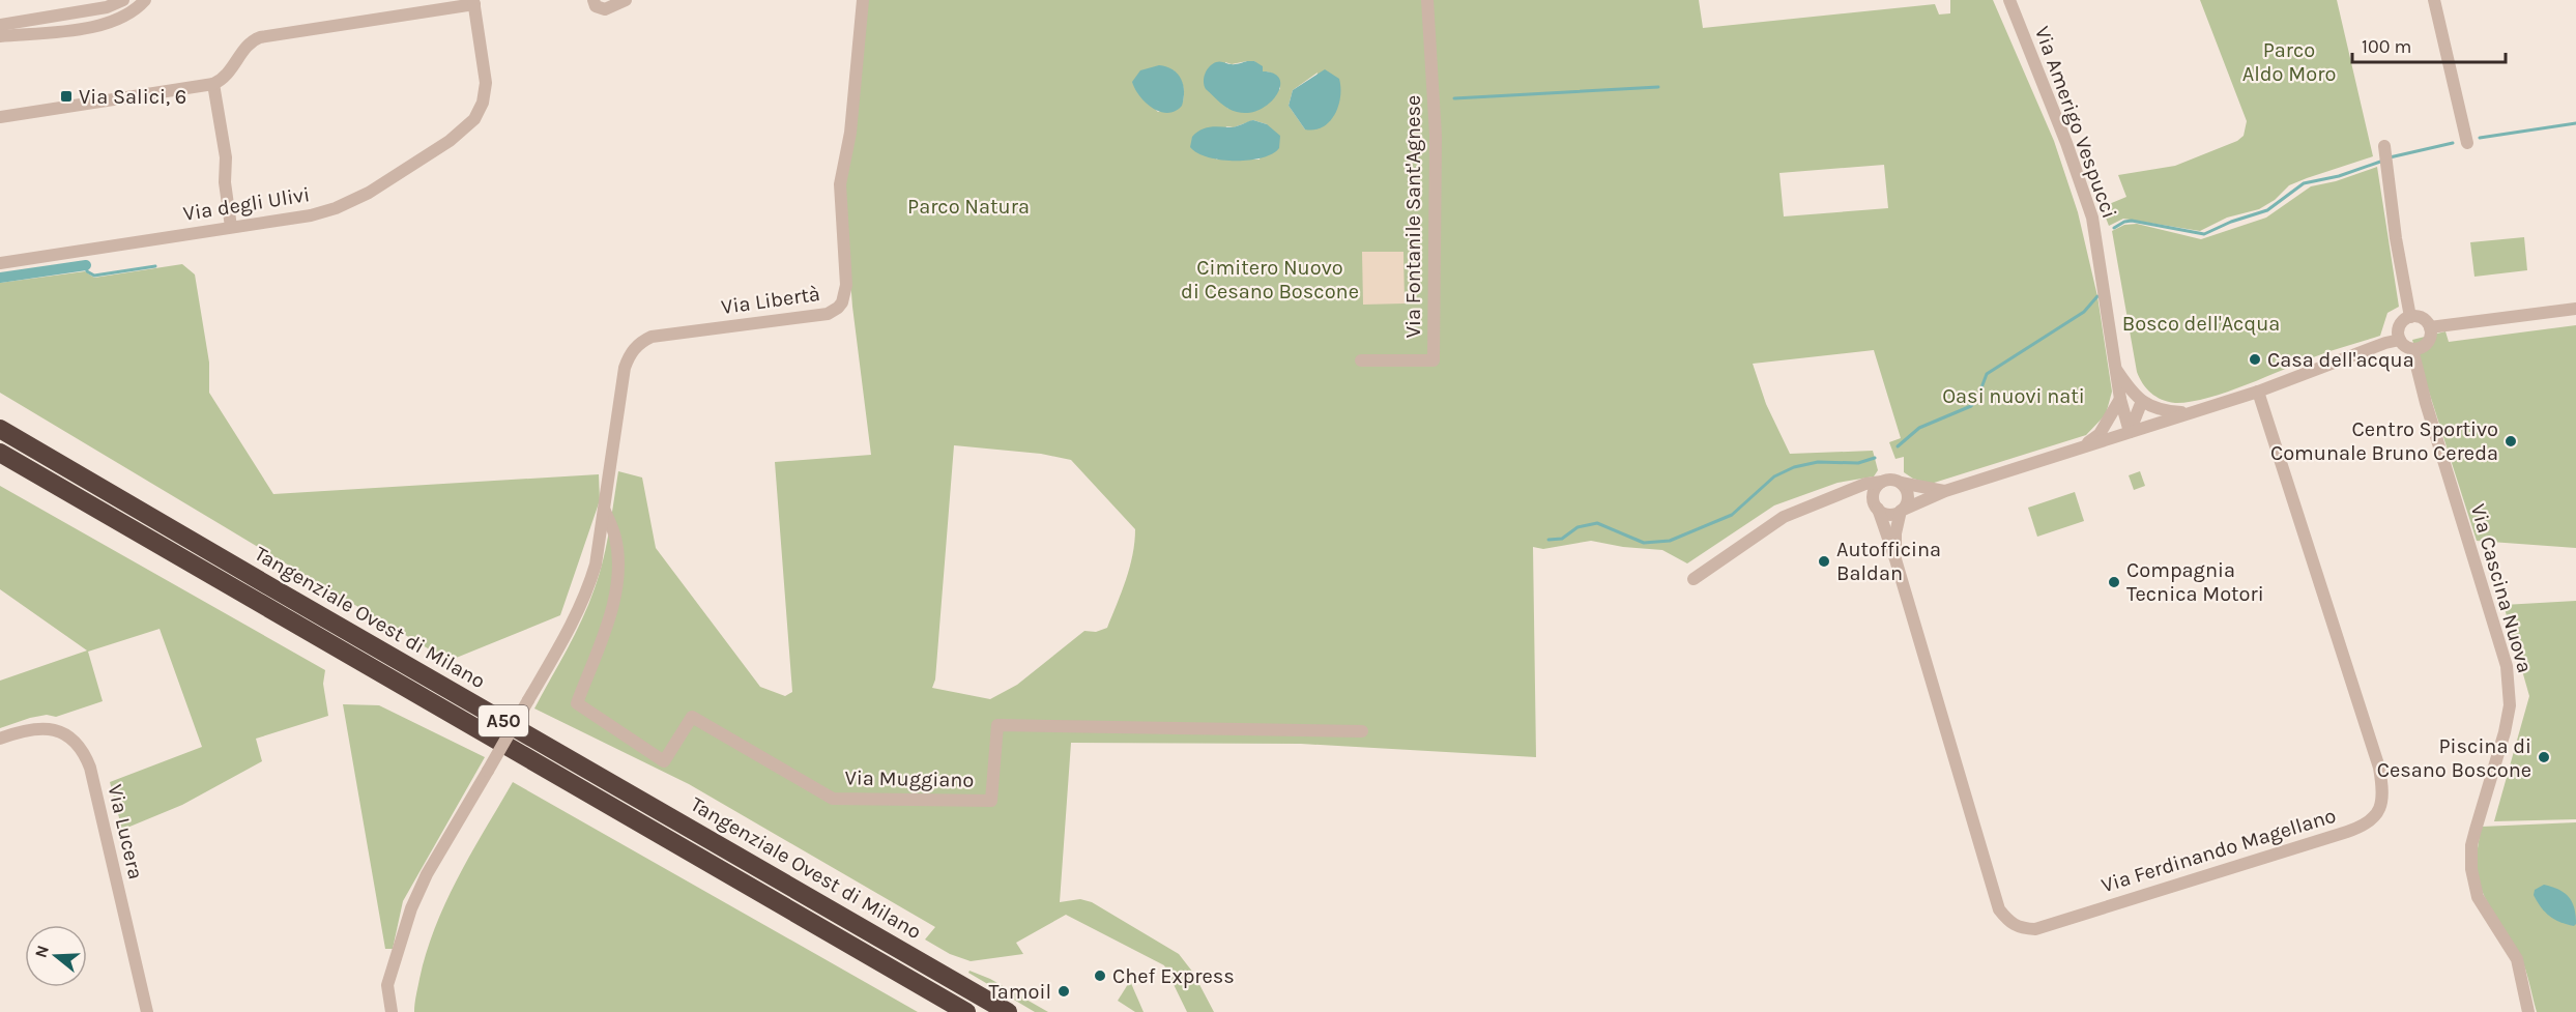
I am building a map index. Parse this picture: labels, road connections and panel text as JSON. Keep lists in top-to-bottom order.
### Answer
{
  "streets": {
    "highway": ["Tangenziale Ovest di Milano", "A50"],
    "street": [
      "Via Amerigo Vespucci",
      "Via degli Ulivi",
      "Via Fontanile Sant'Agnese",
      "Via Libertà",
      "Via Cascina Nuova",
      "Via Muggiano",
      "Via Lucera",
      "Via Ferdinando Magellano"
    ]
  },
  "crossings": [
    ["Via Libertà", "Via Muggiano"]
  ],
  "parks": [
    "Parco Aldo Moro",
    "Parco Natura",
    "Cimitero Nuovo di Cesano Boscone",
    "Bosco dell'Acqua",
    "Oasi nuovi nati"
  ],
  "places": {
    "transit": ["Via Salici, 6"],
    "other": [
      "Casa dell'acqua",
      "Centro Sportivo Comunale Bruno Cereda",
      "Autofficina Baldan",
      "Compagnia Tecnica Motori",
      "Piscina di Cesano Boscone",
      "Chef Express",
      "Tamoil"
    ]
  },
  "scale_bar": "100 m",
  "north": "left"
}
